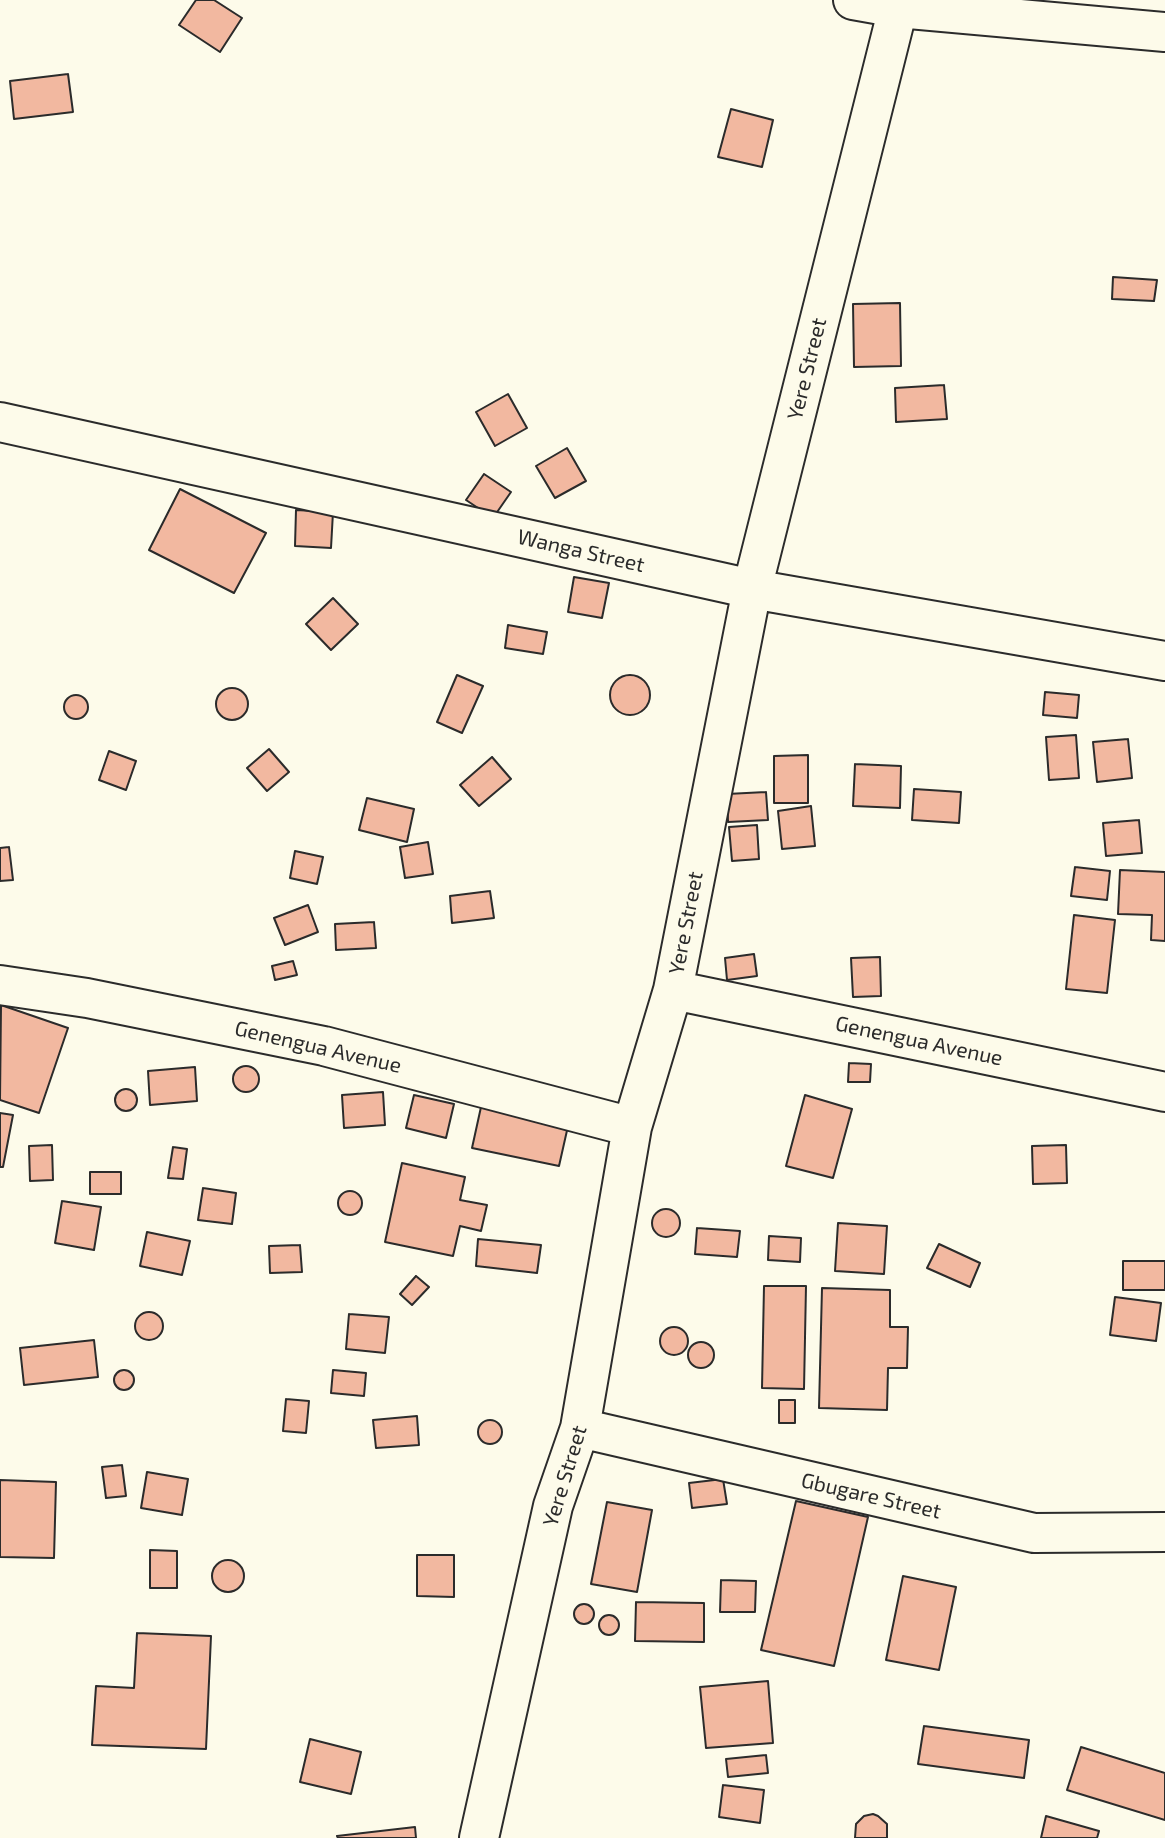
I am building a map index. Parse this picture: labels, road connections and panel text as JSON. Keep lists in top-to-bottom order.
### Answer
{
  "streets": {
    "street": [
      "Yere Street",
      "Wanga Street",
      "Genengua Avenue",
      "Gbugare Street"
    ]
  },
  "crossings": [
    ["Yere Street", "Wanga Street"],
    ["Yere Street", "Genengua Avenue"],
    ["Yere Street", "Gbugare Street"]
  ]
}
